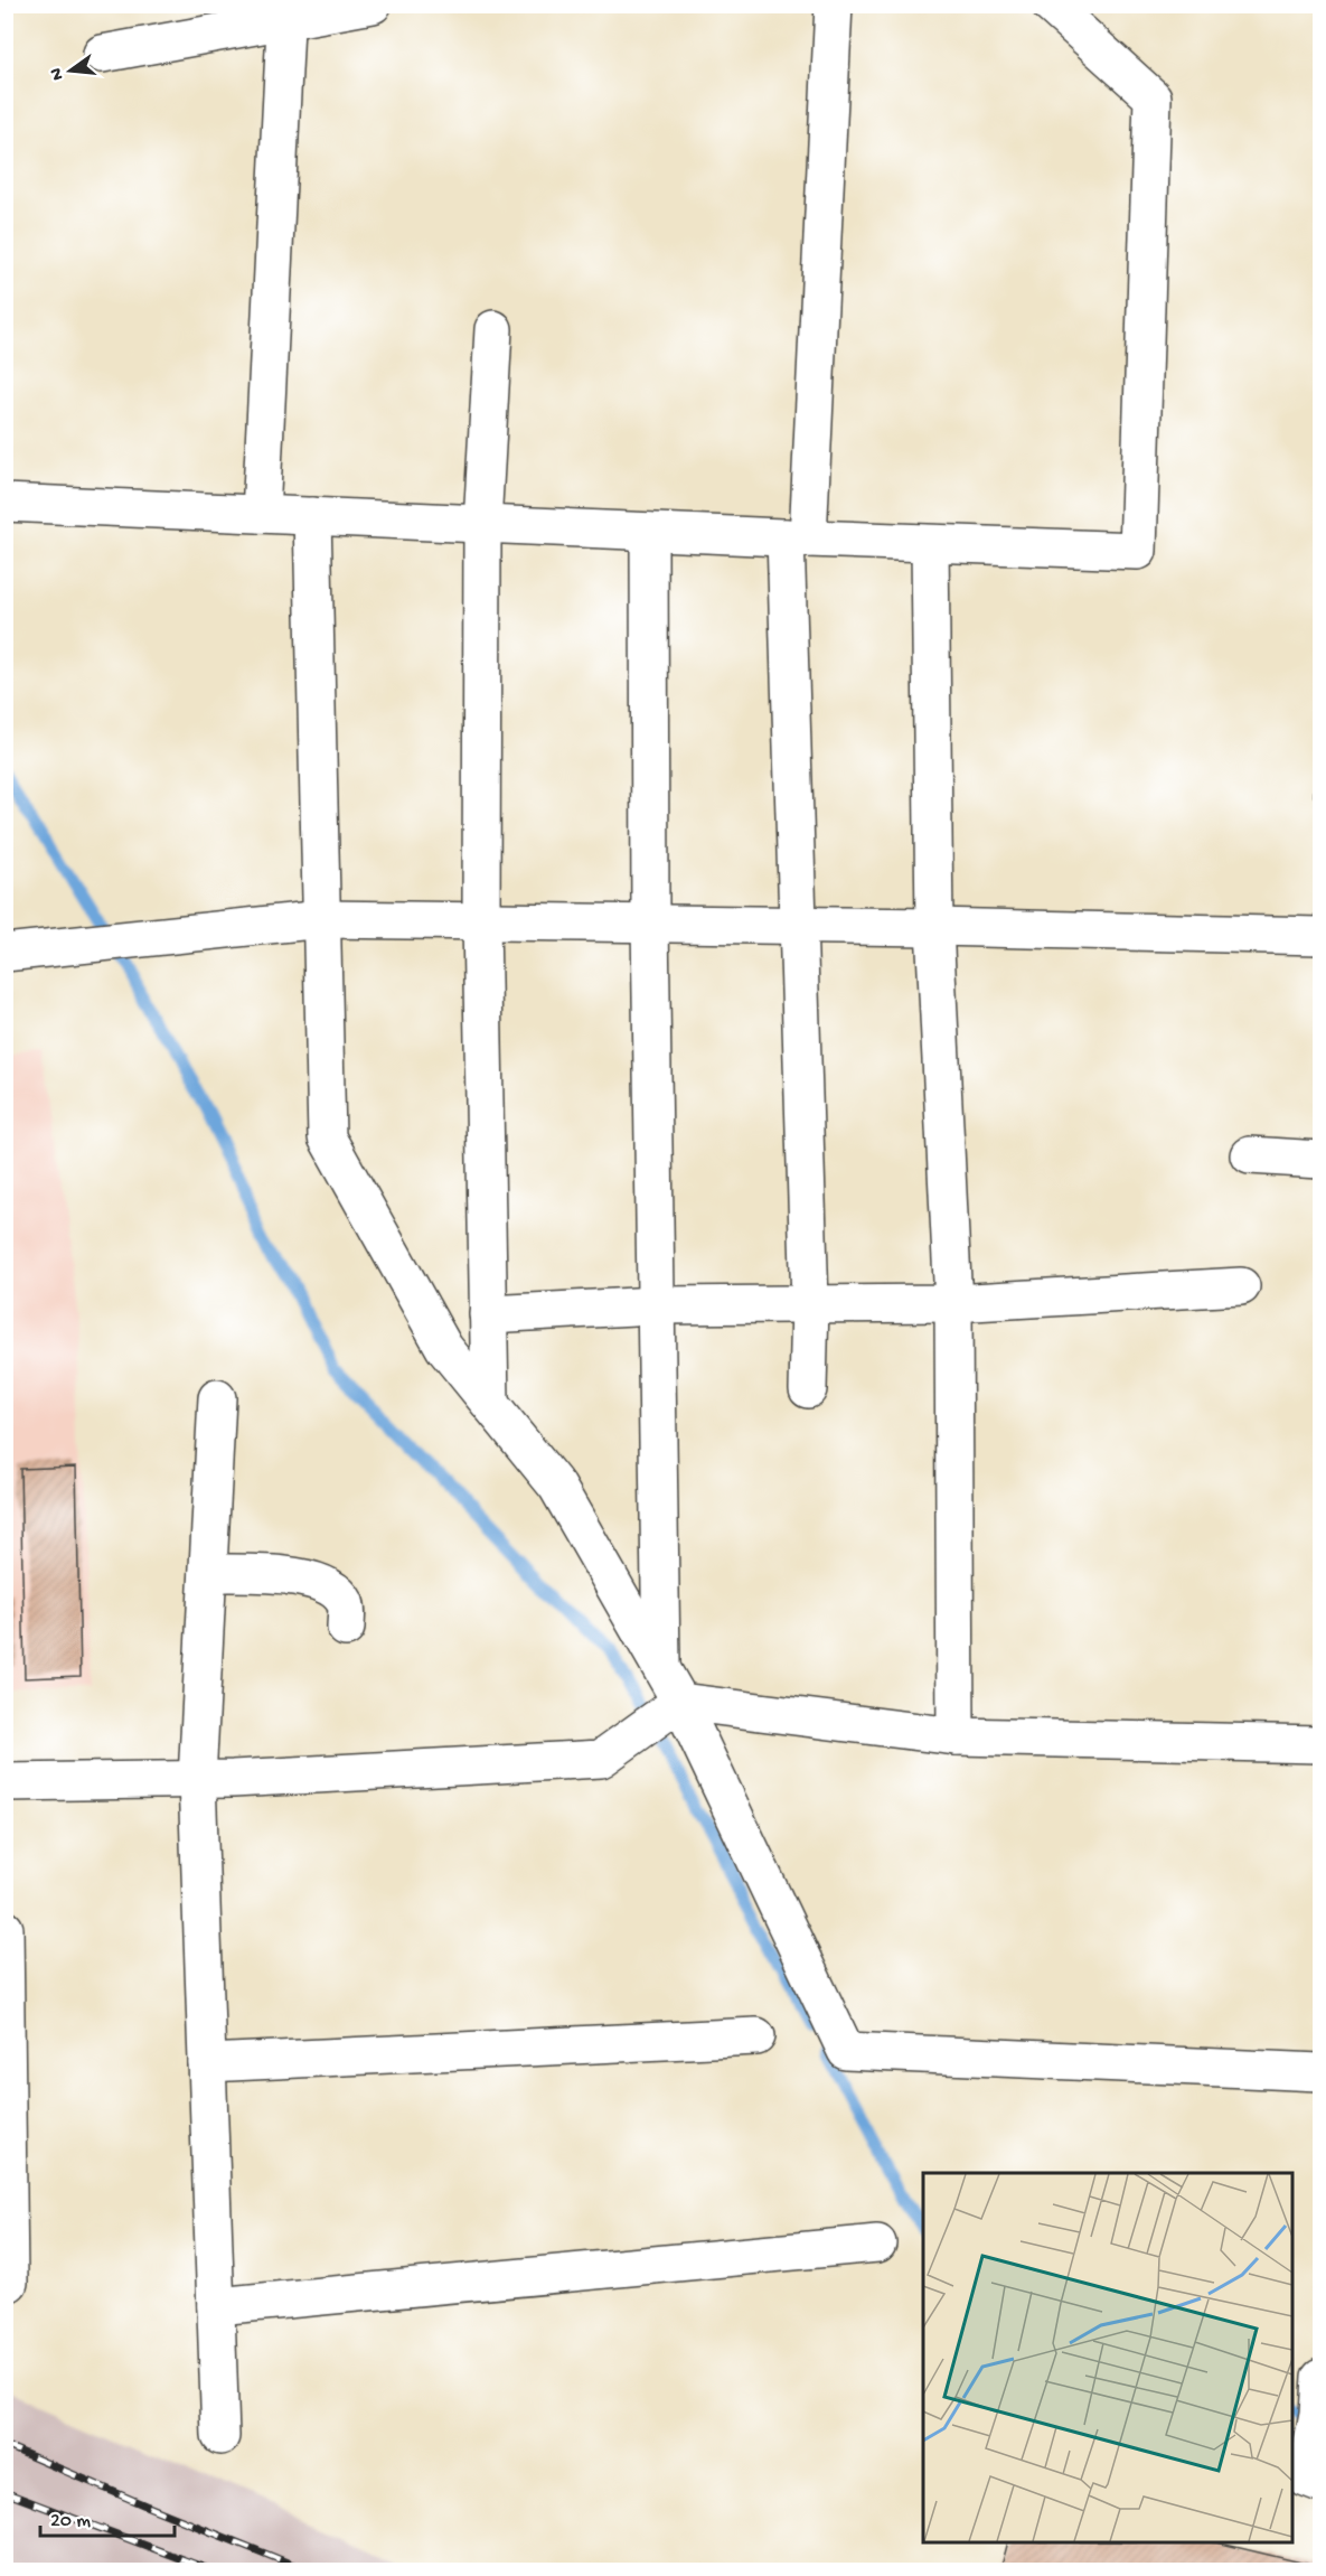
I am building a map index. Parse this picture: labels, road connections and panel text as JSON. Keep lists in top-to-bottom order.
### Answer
{
  "scale_bar": "20 m",
  "north": "left"
}
